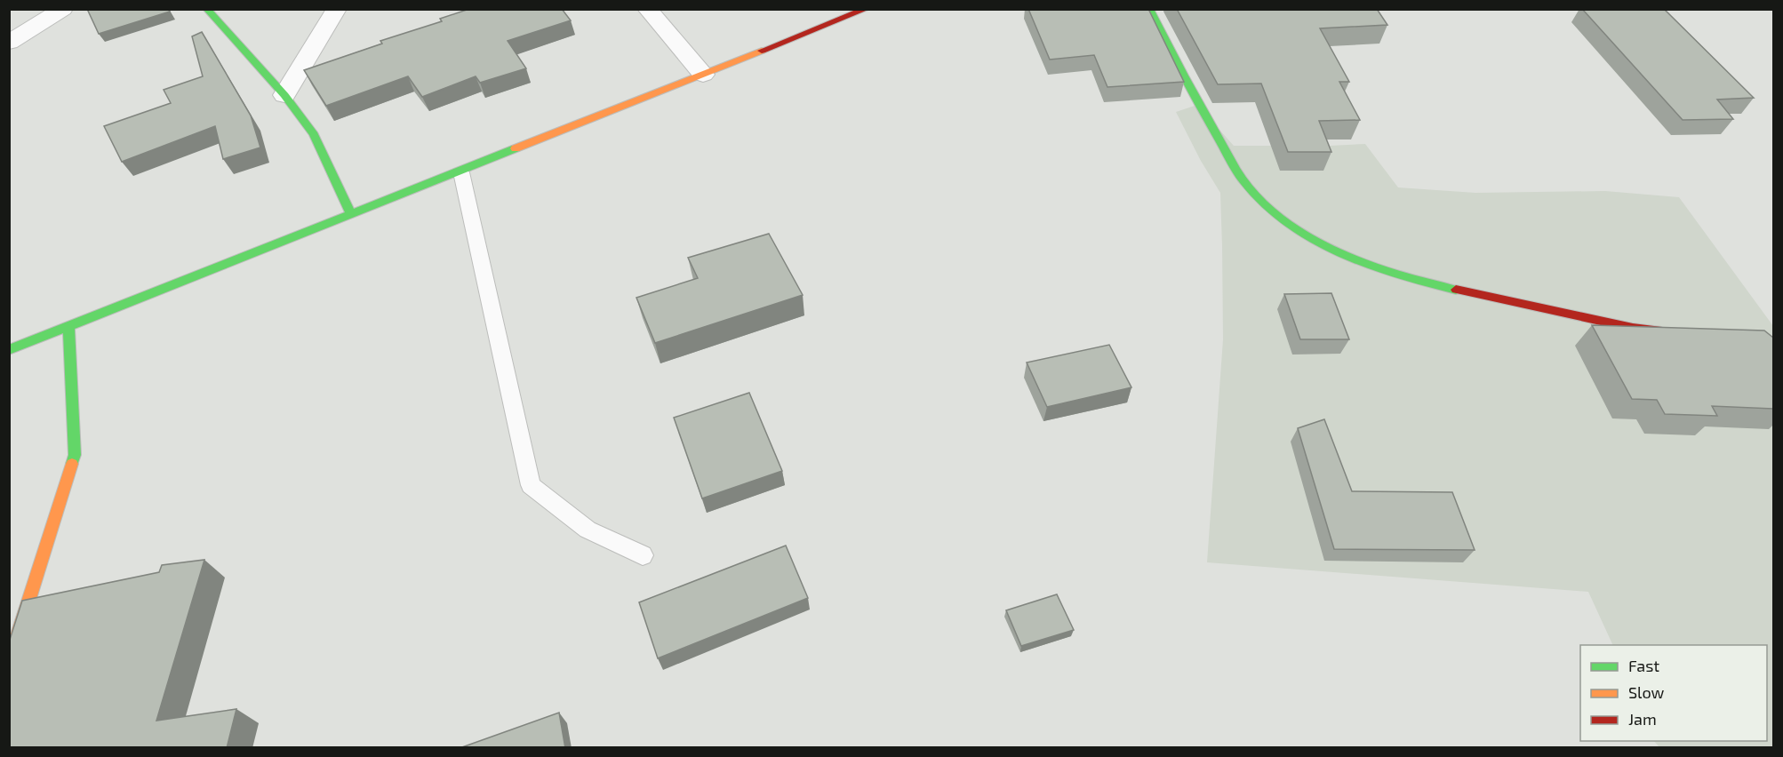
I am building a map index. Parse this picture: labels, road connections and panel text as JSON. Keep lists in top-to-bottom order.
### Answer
{
  "legend": ["Fast", "Slow", "Jam"]
}
